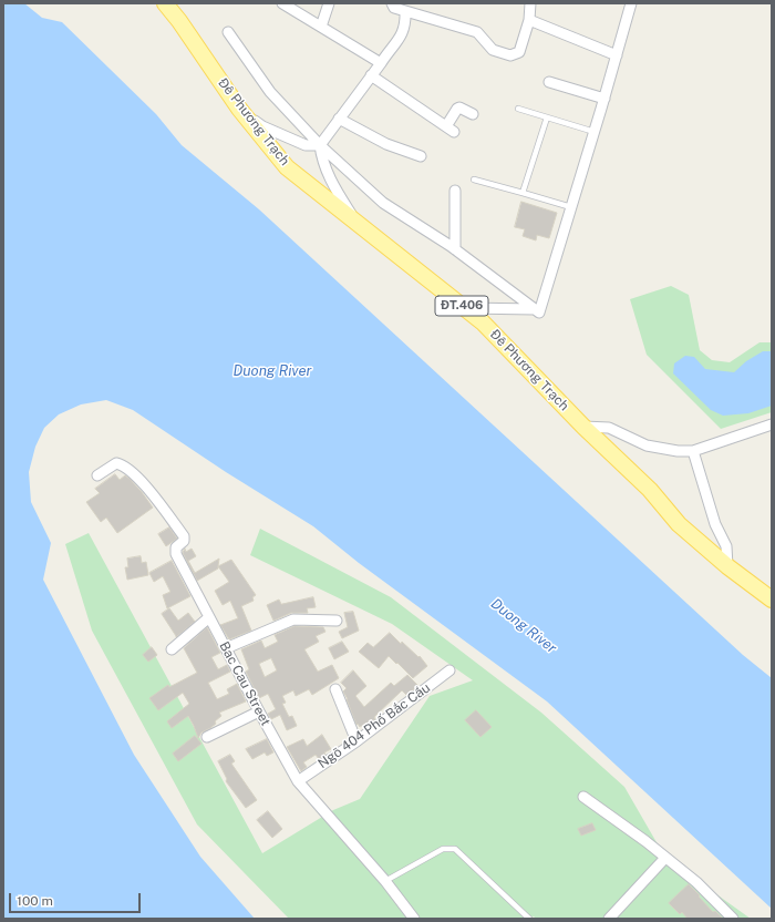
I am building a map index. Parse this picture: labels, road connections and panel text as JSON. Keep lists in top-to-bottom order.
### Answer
{
  "streets": {
    "main road": ["Đê Phương Trạch", "ĐT.406"],
    "street": ["Bac Cau Street", "Ngõ 404 Phố Bắc Cầu"]
  },
  "crossings": [
    ["Bac Cau Street", "Ngõ 404 Phố Bắc Cầu"]
  ],
  "water": ["Duong River"],
  "scale_bar": "100 m"
}
